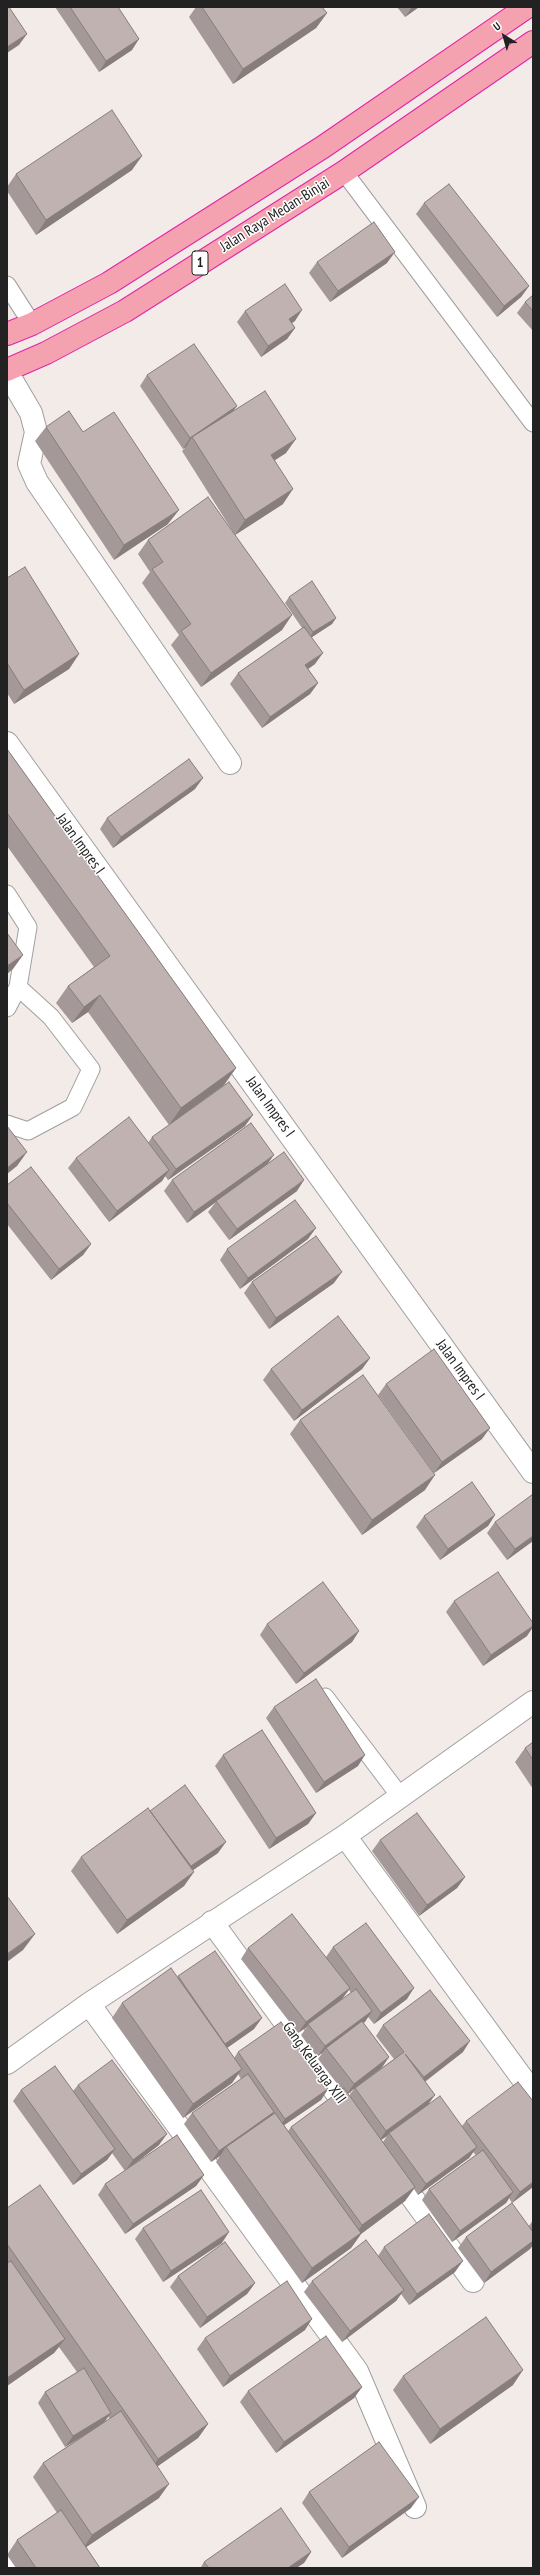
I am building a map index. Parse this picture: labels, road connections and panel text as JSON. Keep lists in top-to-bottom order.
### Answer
{
  "streets": {
    "highway": ["Jalan Raya Medan-Binjai", "1"],
    "street": ["Jalan Impres I", "Gang Keluarga XIII"]
  },
  "north": "top left"
}
